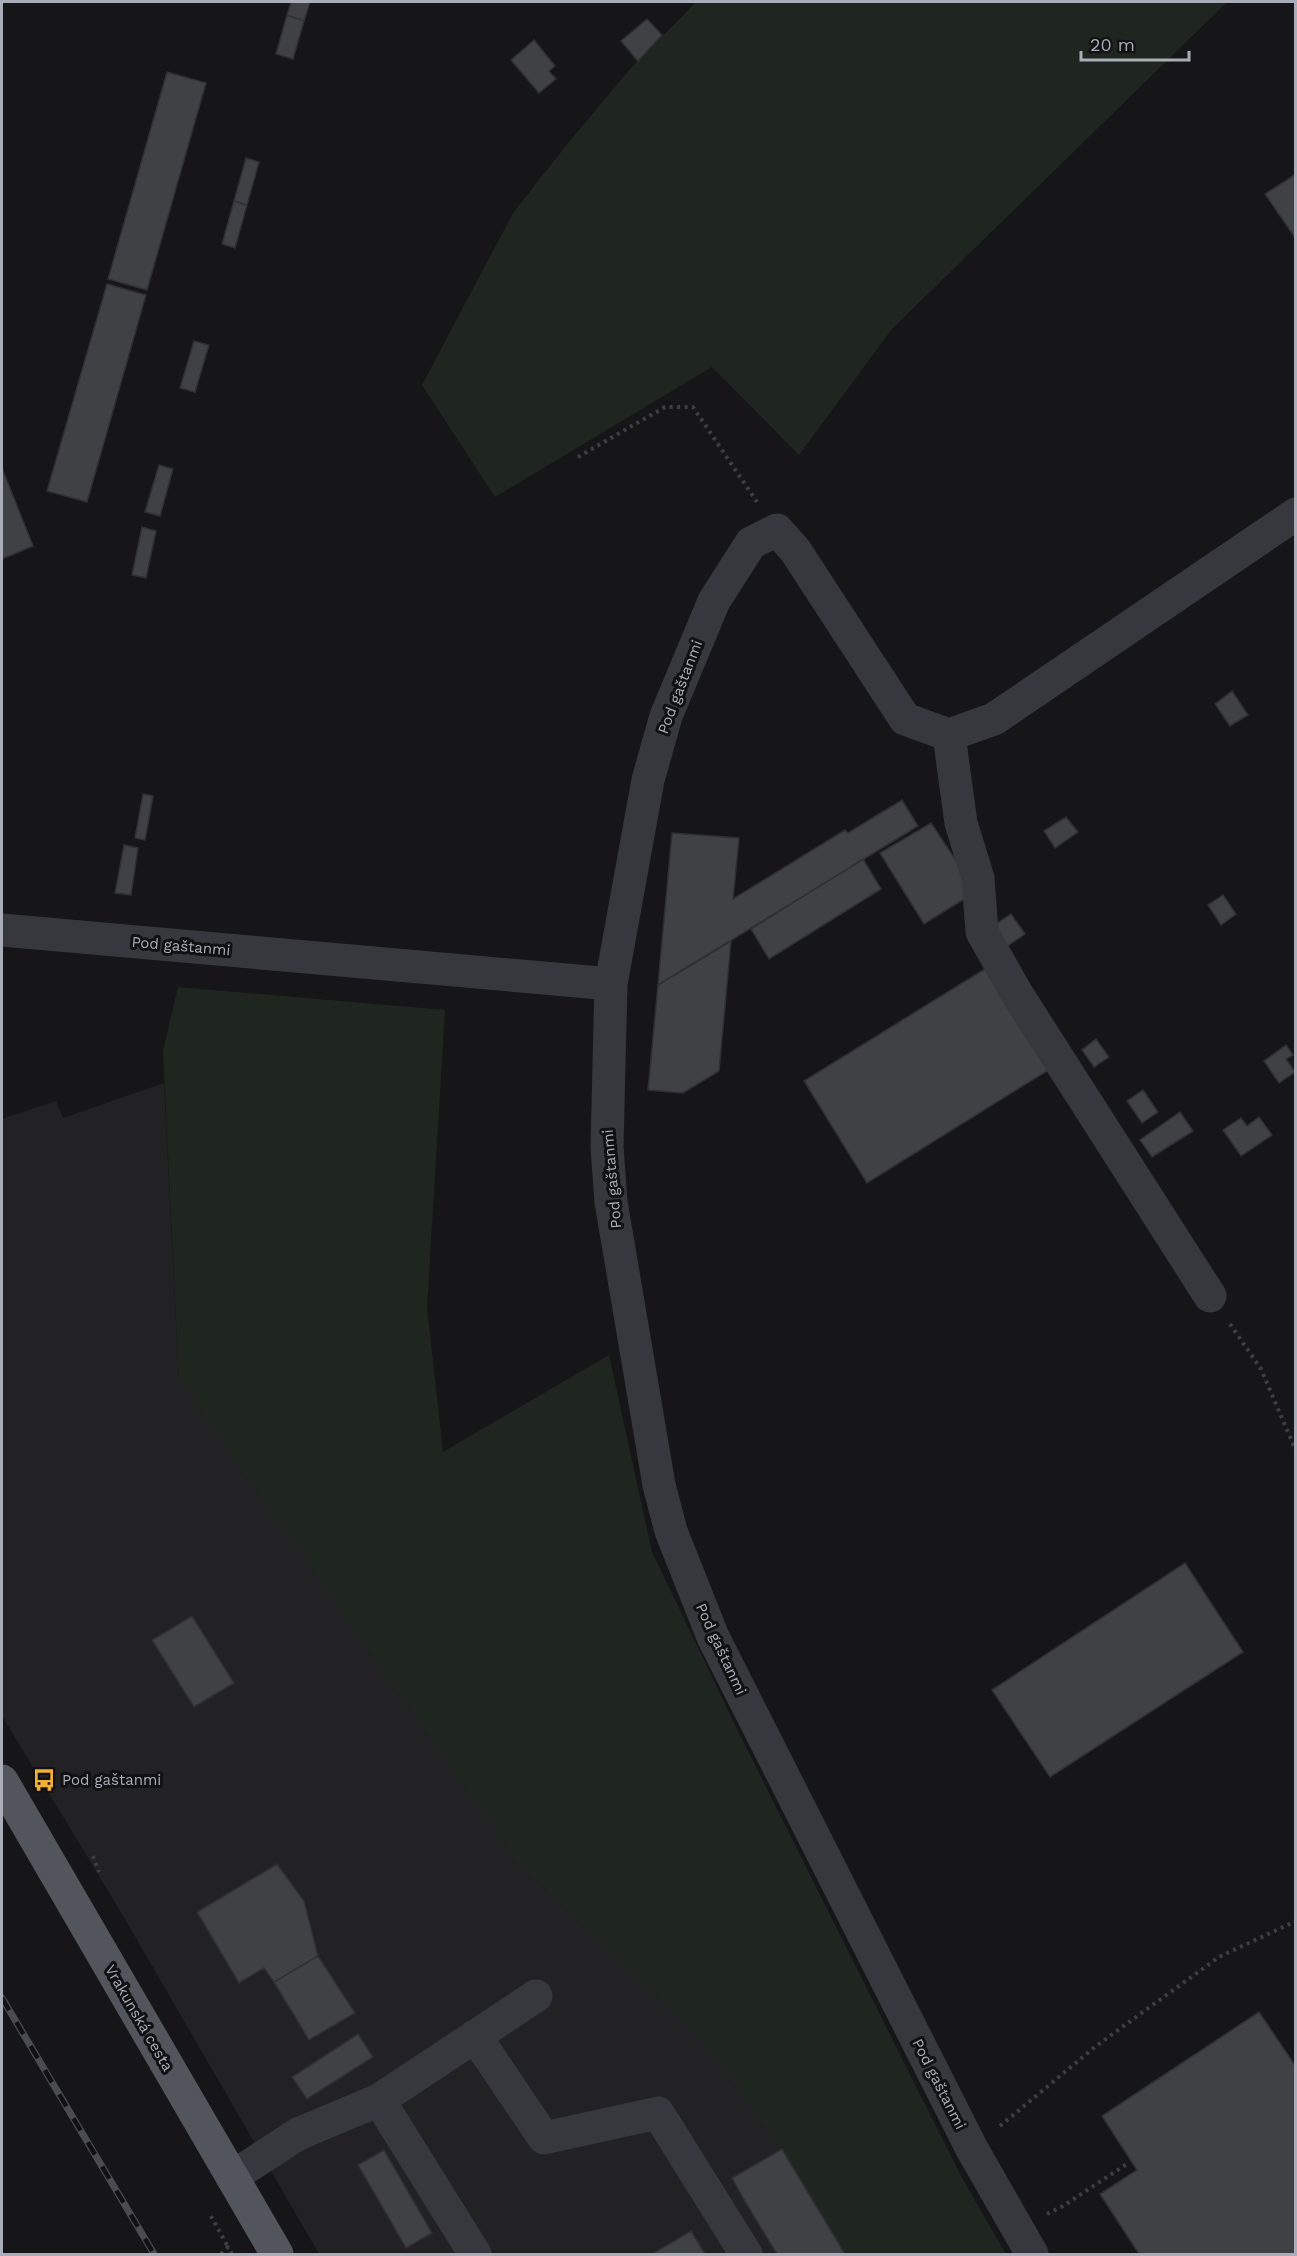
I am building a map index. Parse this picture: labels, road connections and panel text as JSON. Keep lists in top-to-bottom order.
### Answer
{
  "streets": {
    "main road": ["Vrakunská cesta"],
    "street": ["Pod gaštanmi"]
  },
  "places": {
    "bus stop": ["Pod gaštanmi"]
  },
  "scale_bar": "20 m"
}
